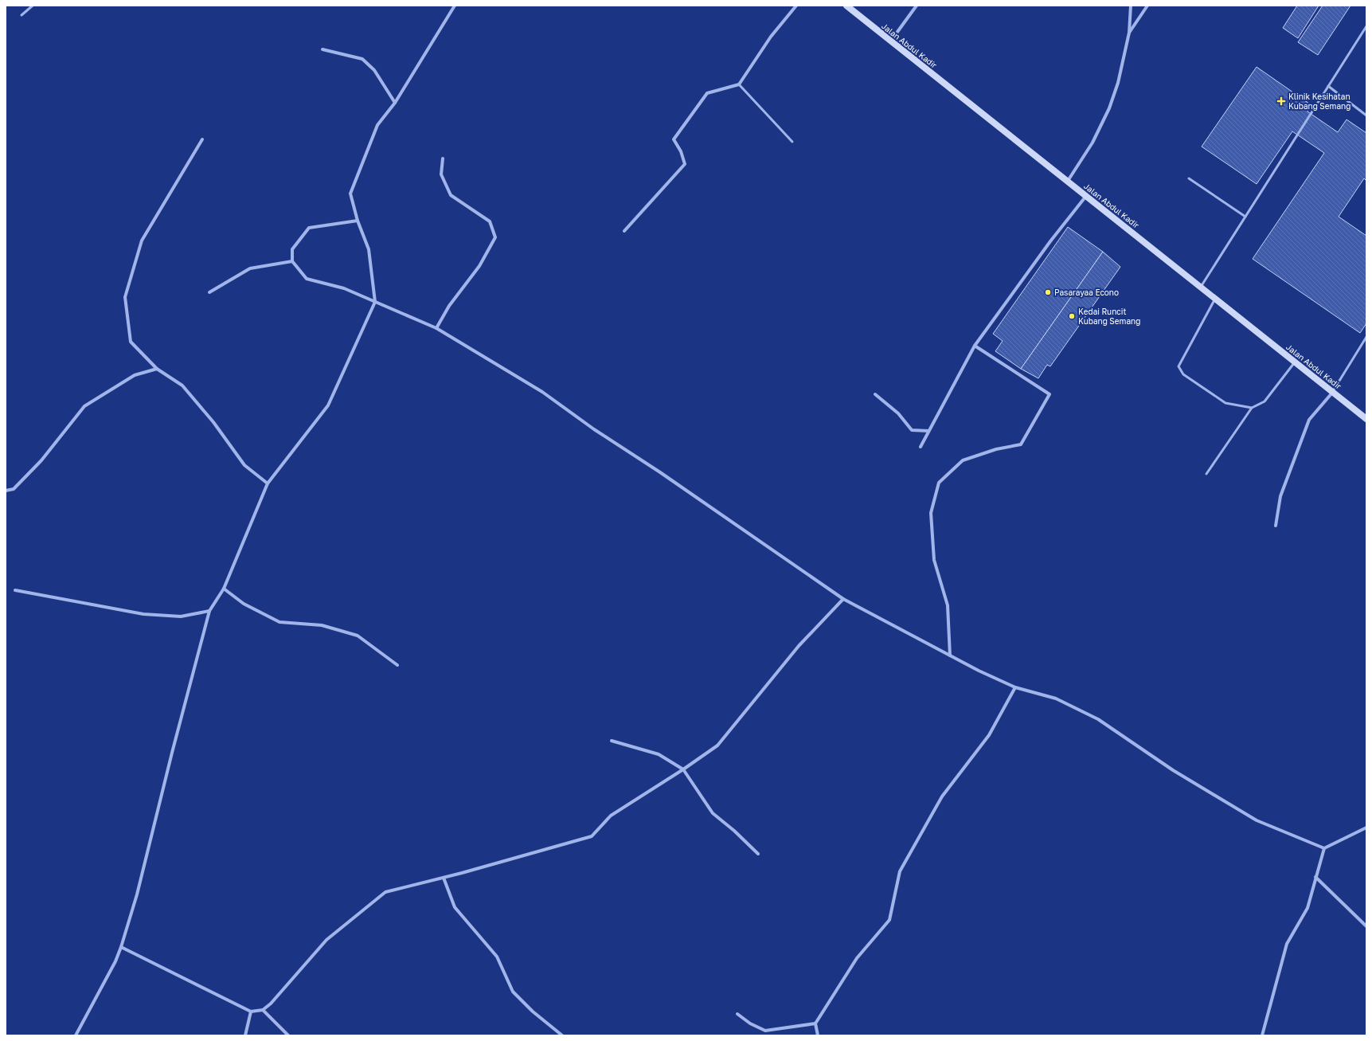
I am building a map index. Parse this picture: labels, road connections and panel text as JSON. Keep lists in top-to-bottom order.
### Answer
{
  "streets": {
    "main road": ["Jalan Abdul Kadir"]
  },
  "places": {
    "health": ["Klinik Kesihatan Kubang Semang"],
    "other": ["Pasarayaa Econo", "Kedai Runcit Kubang Semang"]
  }
}
